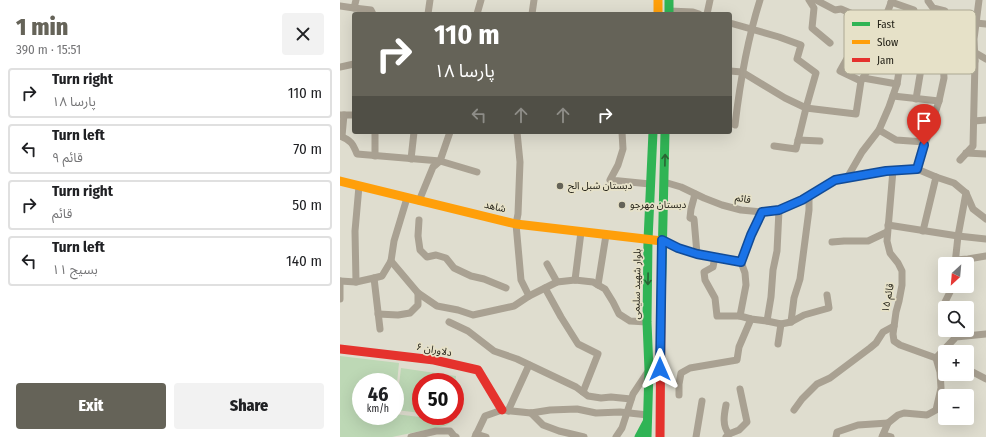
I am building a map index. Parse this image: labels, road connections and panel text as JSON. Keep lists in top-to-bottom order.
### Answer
{
  "streets": {
    "main road": ["شاهد", "بلوار شهید سلیمی", "دلاوران ۶"],
    "street": ["قائم", "قائم ۱۵"]
  },
  "crossings": [
    ["قائم", "قائم ۱۵"],
    ["شاهد", "بلوار شهید سلیمی"]
  ],
  "places": ["دبستان شبل الح", "دبستان مهرجو"],
  "legend": ["Fast", "Slow", "Jam"],
  "north": "bottom left",
  "page": {
    "heading": ["1 min", "390 m · 15:51"],
    "turn": ["110 m", "پارسا ۱۸"],
    "list": [
      {
        "name": "Turn right",
        "note": "پارسا ۱۸",
        "value": "110 m"
      },
      {
        "name": "Turn left",
        "note": "قائم ۹",
        "value": "70 m"
      },
      {
        "name": "Turn right",
        "note": "قائم",
        "value": "50 m"
      },
      {
        "name": "Turn left",
        "note": "بسیج ۱۱",
        "value": "140 m"
      }
    ],
    "map_buttons": ["+", "−"],
    "speed": "46 km/h",
    "limit": "50",
    "buttons": ["Exit", "Share"]
  }
}
